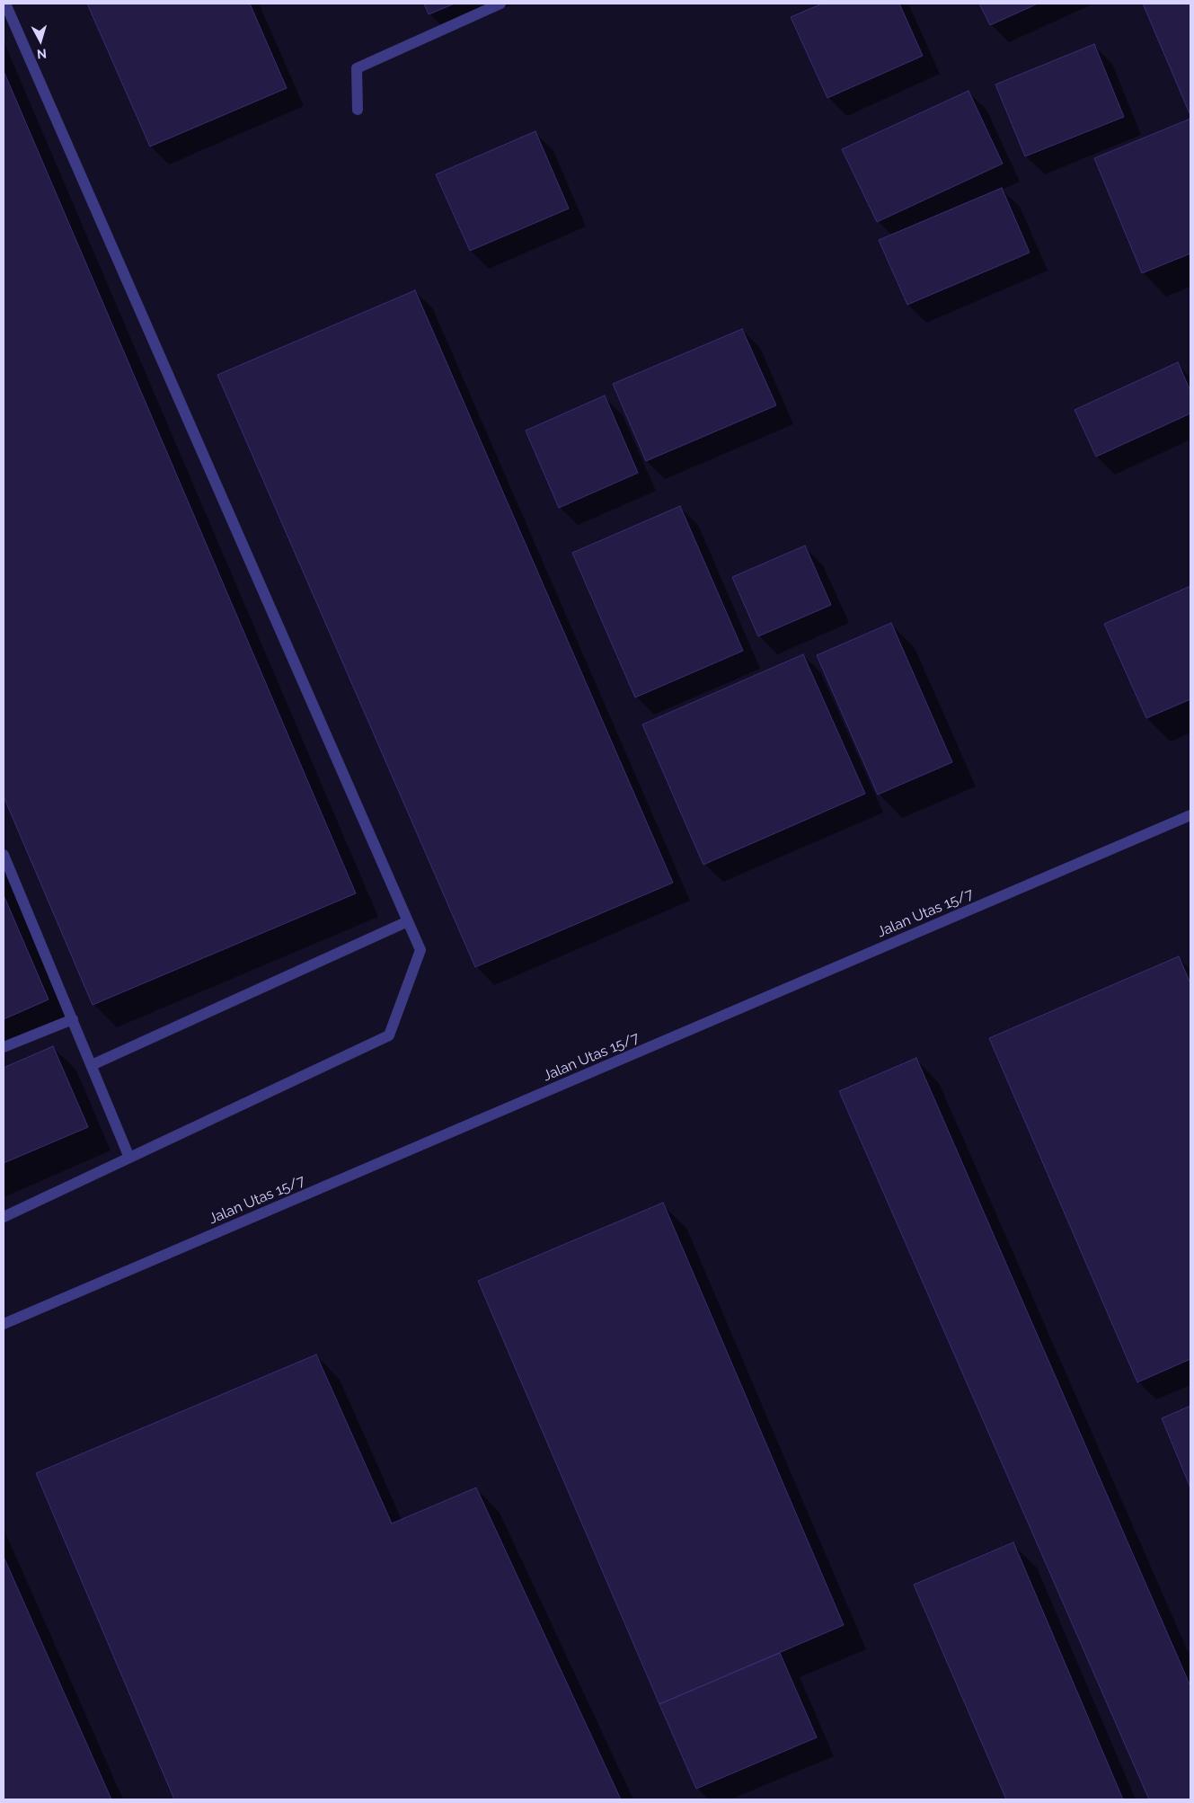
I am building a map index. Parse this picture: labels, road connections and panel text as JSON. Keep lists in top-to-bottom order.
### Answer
{
  "streets": {
    "street": ["Jalan Utas 15/7"]
  },
  "north": "bottom"
}
